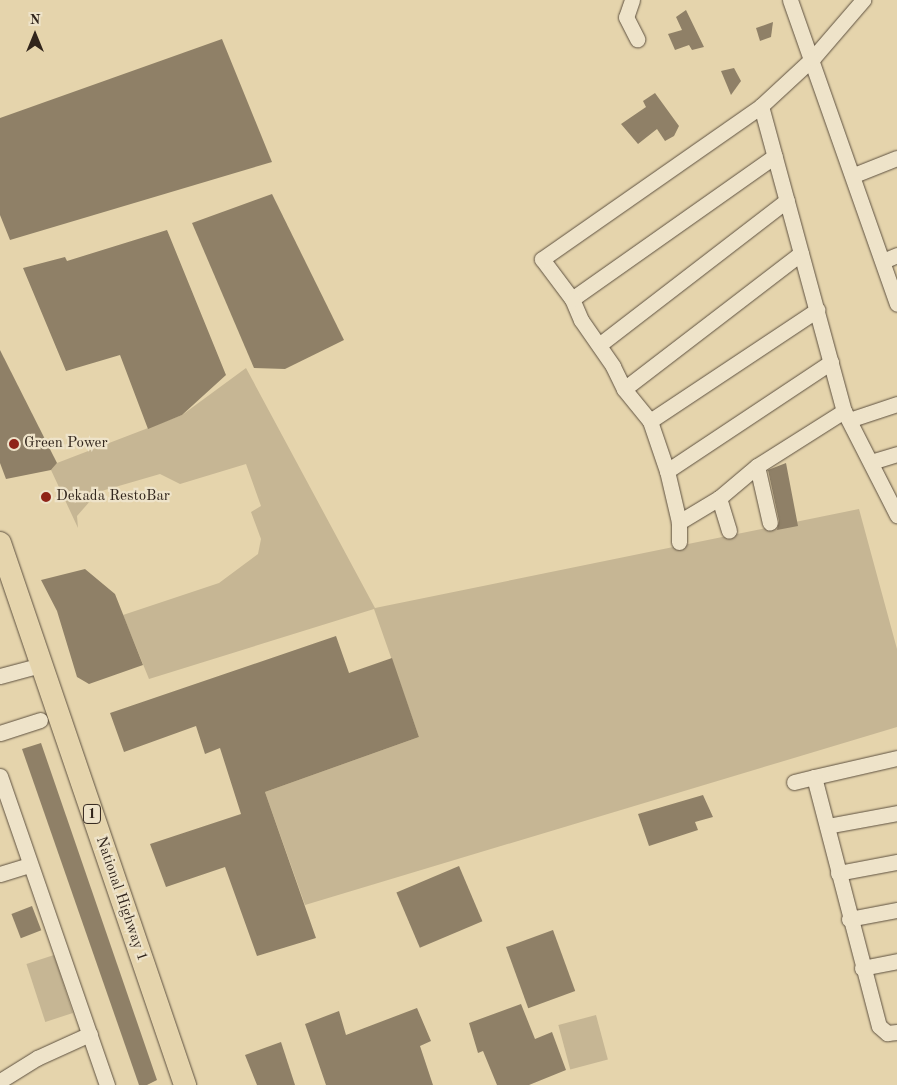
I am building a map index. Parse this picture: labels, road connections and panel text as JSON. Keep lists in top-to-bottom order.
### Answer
{
  "streets": {
    "highway": ["1", "National Highway 1"]
  },
  "places": ["Green Power", "Dekada RestoBar"],
  "north": "top"
}
